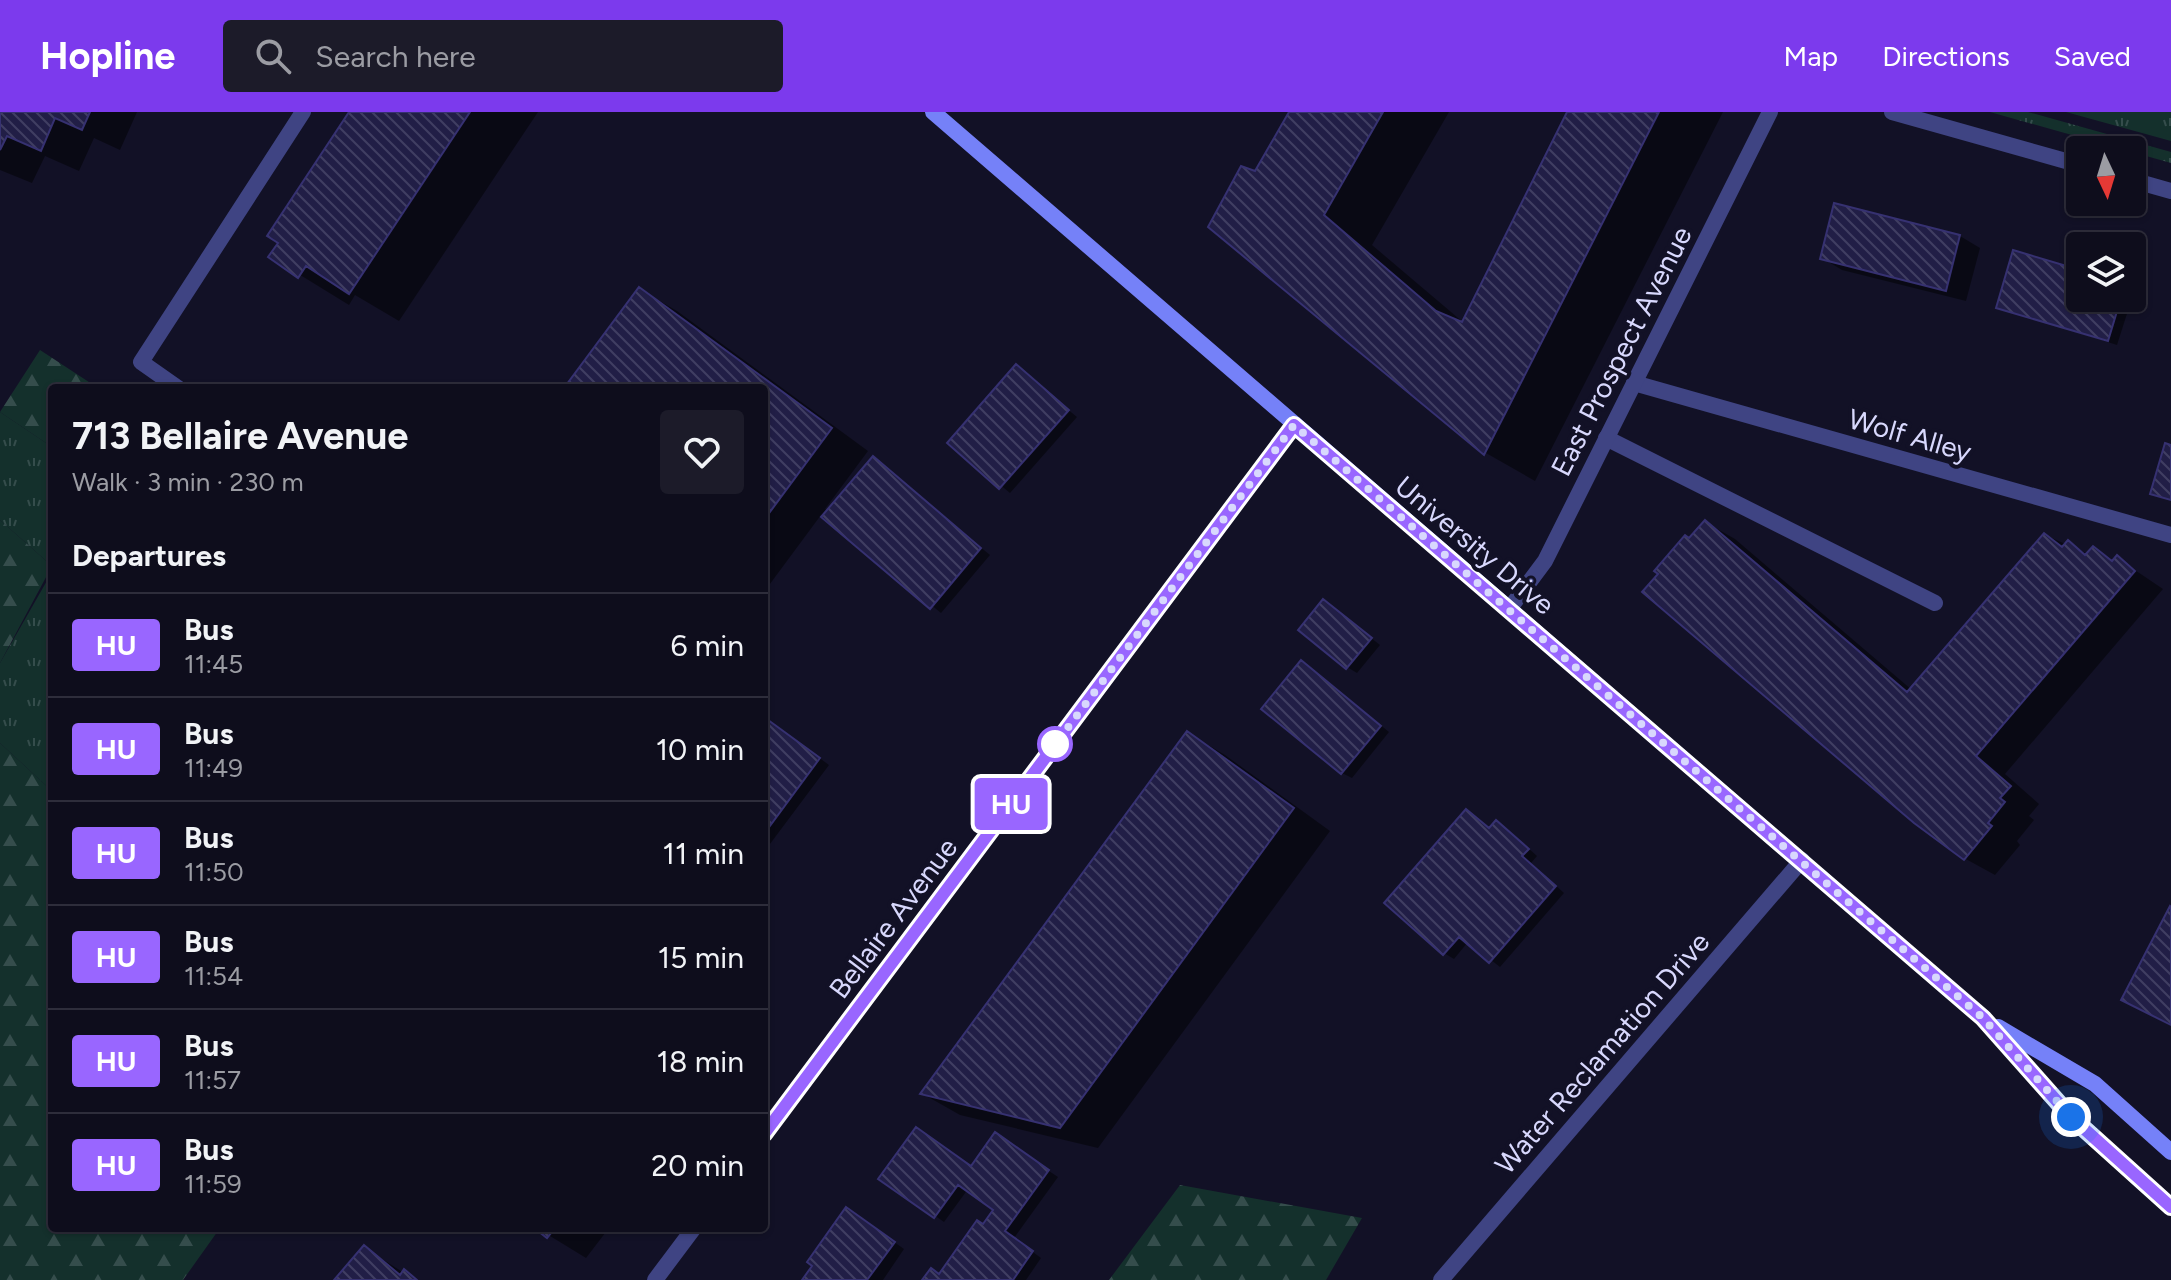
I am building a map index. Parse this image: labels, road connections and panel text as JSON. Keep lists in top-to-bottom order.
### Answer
{
  "streets": {
    "main road": ["University Drive"],
    "street": [
      "East Prospect Avenue",
      "Wolf Alley",
      "Bellaire Avenue",
      "Water Reclamation Drive"
    ]
  },
  "crossings": [
    ["East Prospect Avenue", "Wolf Alley"],
    ["East Prospect Avenue", "University Drive"],
    ["University Drive", "Bellaire Avenue"],
    ["University Drive", "Water Reclamation Drive"]
  ],
  "lines": ["bus line HU"],
  "north": "bottom",
  "page": {
    "header": "Hopline",
    "search": "Search here",
    "nav": ["Map", "Directions", "Saved"],
    "on_map": "HU",
    "heading": [
      ["713 Bellaire Avenue", "Walk · 3 min · 230 m"],
      "Departures"
    ],
    "list": [
      {
        "mark": "HU",
        "name": "Bus",
        "note": "11:45",
        "value": "6 min"
      },
      {
        "mark": "HU",
        "name": "Bus",
        "note": "11:49",
        "value": "10 min"
      },
      {
        "mark": "HU",
        "name": "Bus",
        "note": "11:50",
        "value": "11 min"
      },
      {
        "mark": "HU",
        "name": "Bus",
        "note": "11:54",
        "value": "15 min"
      },
      {
        "mark": "HU",
        "name": "Bus",
        "note": "11:57",
        "value": "18 min"
      },
      {
        "mark": "HU",
        "name": "Bus",
        "note": "11:59",
        "value": "20 min"
      }
    ]
  }
}
